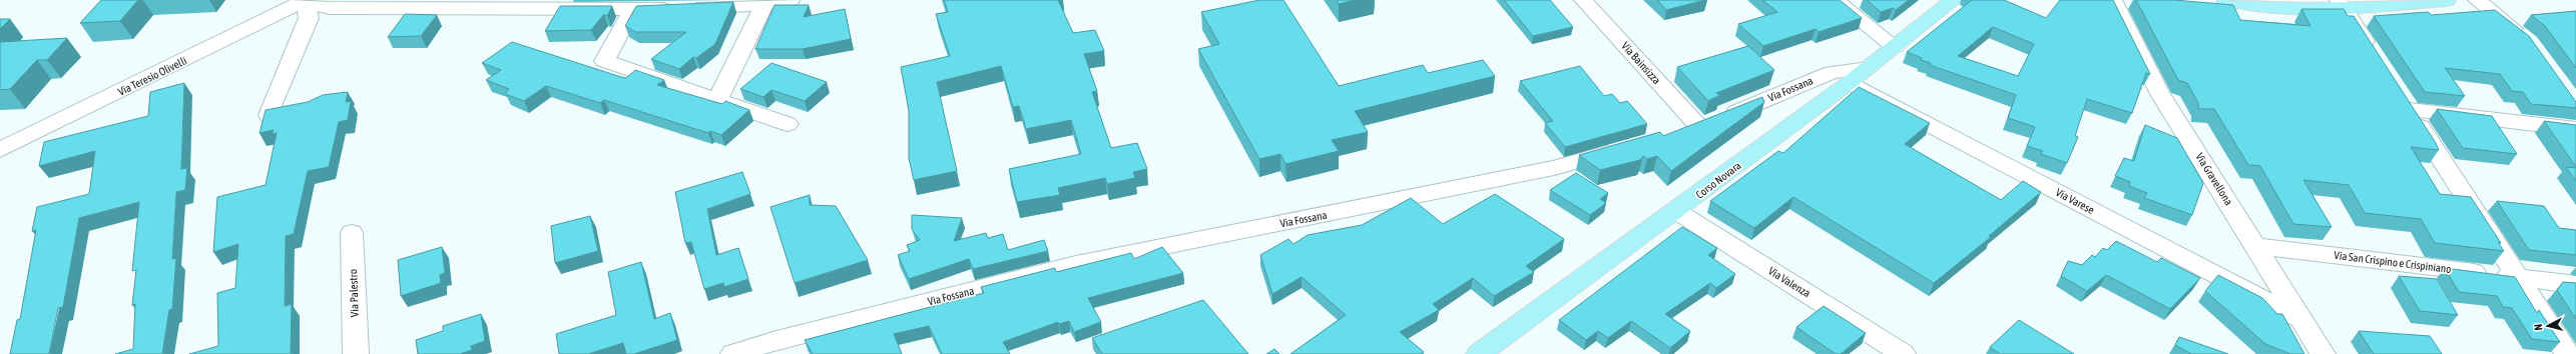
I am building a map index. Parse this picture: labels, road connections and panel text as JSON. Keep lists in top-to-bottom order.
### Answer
{
  "streets": {
    "main road": ["Corso Novara"],
    "street": [
      "Via Bainsizza",
      "Via Teresio Olivelli",
      "Via Fossana",
      "Via Gravellona",
      "Via Varese",
      "Via San Crispino e Crispiniano",
      "Via Valenza",
      "Via Palestro"
    ]
  },
  "crossings": [
    ["Via Bainsizza", "Via Fossana"],
    ["Via Fossana", "Corso Novara"],
    ["Via Gravellona", "Via Varese"],
    ["Via Gravellona", "Via San Crispino e Crispiniano"],
    ["Corso Novara", "Via Varese"],
    ["Corso Novara", "Via Valenza"]
  ],
  "north": "left"
}
